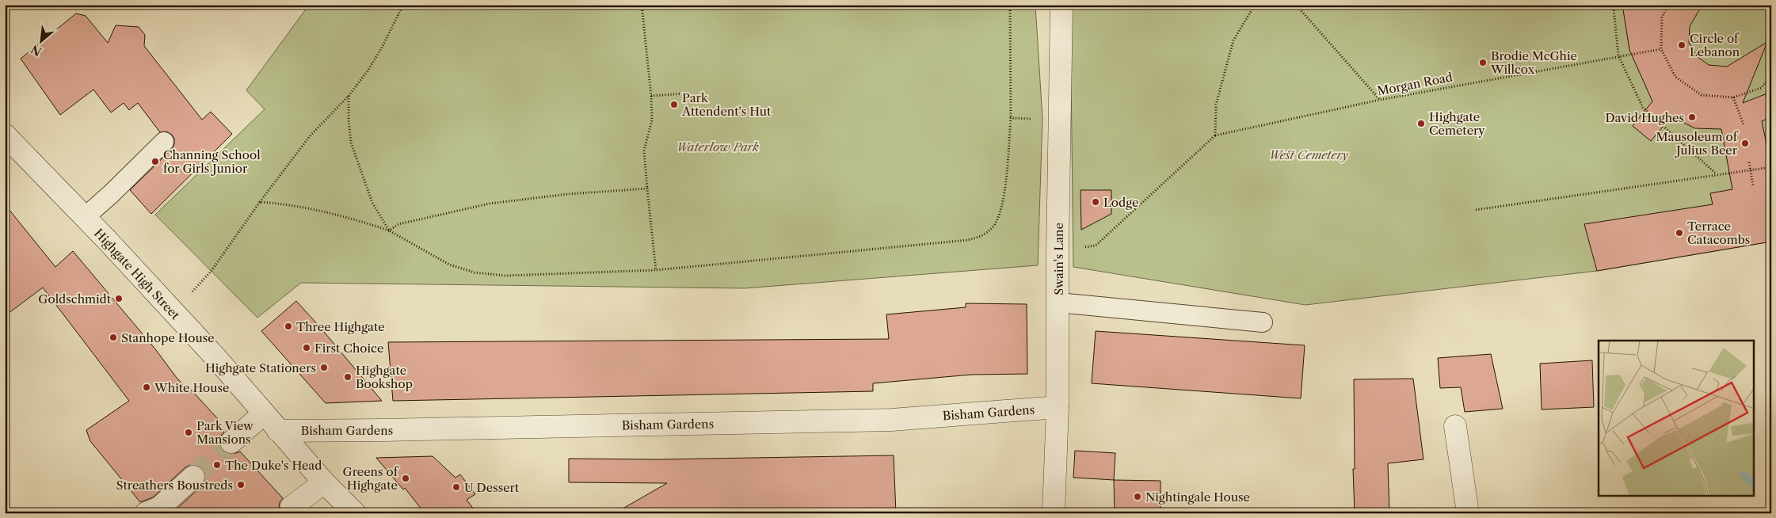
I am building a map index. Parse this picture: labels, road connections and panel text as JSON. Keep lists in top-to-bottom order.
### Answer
{
  "streets": {
    "street": ["Swain's Lane", "Highgate High Street", "Bisham Gardens"],
    "path": ["Morgan Road"]
  },
  "crossings": [
    ["Swain's Lane", "Bisham Gardens"],
    ["Highgate High Street", "Bisham Gardens"]
  ],
  "parks": ["Waterlow Park", "West Cemetery"],
  "places": [
    "Circle of Lebanon",
    "Brodie McGhie Willcox",
    "Park Attendent's Hut",
    "David Hughes",
    "Highgate Cemetery",
    "Mausoleum of Julius Beer",
    "Channing School for Girls Junior",
    "Lodge",
    "Terrace Catacombs",
    "Goldschmidt",
    "Three Highgate",
    "Stanhope House",
    "First Choice",
    "Highgate Stationers",
    "Highgate Bookshop",
    "White House",
    "Park View Mansions",
    "The Duke's Head",
    "Greens of Highgate",
    "Streathers Boustreds",
    "U Dessert",
    "Nightingale House"
  ],
  "north": "bottom left"
}
